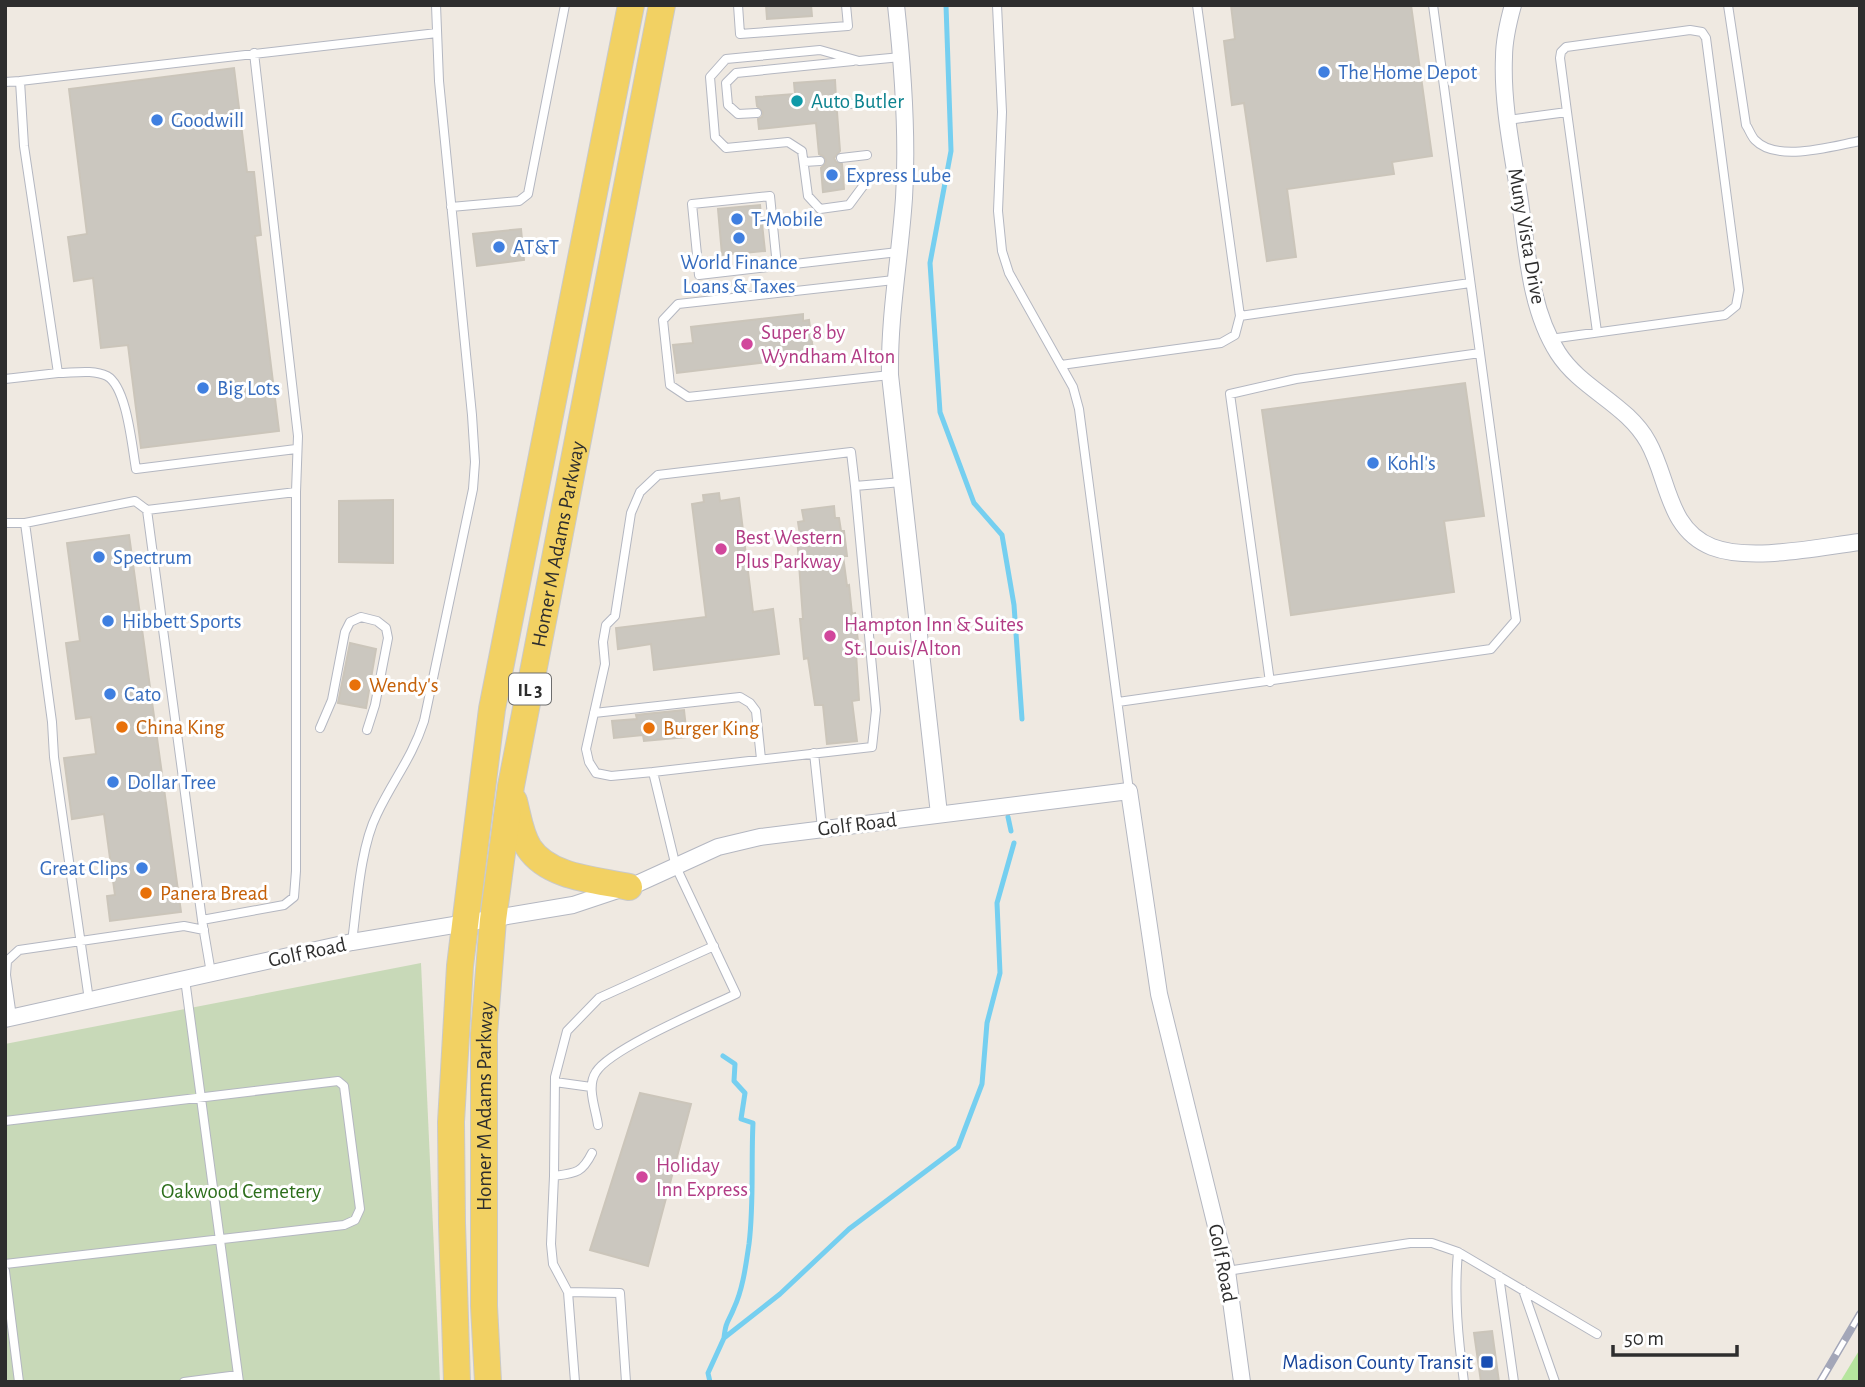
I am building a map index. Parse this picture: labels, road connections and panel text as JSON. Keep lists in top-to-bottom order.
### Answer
{
  "streets": {
    "main road": ["Homer M Adams Parkway", "IL 3"],
    "street": ["Muny Vista Drive", "Golf Road"]
  },
  "crossings": [
    ["Homer M Adams Parkway", "Golf Road"]
  ],
  "parks": ["Oakwood Cemetery"],
  "places": {
    "other": [
      "The Home Depot",
      "Auto Butler",
      "Goodwill",
      "Express Lube",
      "T-Mobile",
      "World Finance Loans & Taxes",
      "AT&T",
      "Super 8 by Wyndham Alton",
      "Big Lots",
      "Kohl's",
      "Best Western Plus Parkway",
      "Spectrum",
      "Hibbett Sports",
      "Hampton Inn & Suites St. Louis/Alton",
      "Wendy's",
      "Cato",
      "China King",
      "Burger King",
      "Dollar Tree",
      "Great Clips",
      "Panera Bread",
      "Holiday Inn Express"
    ],
    "transit": ["Madison County Transit"]
  },
  "scale_bar": "50 m"
}
